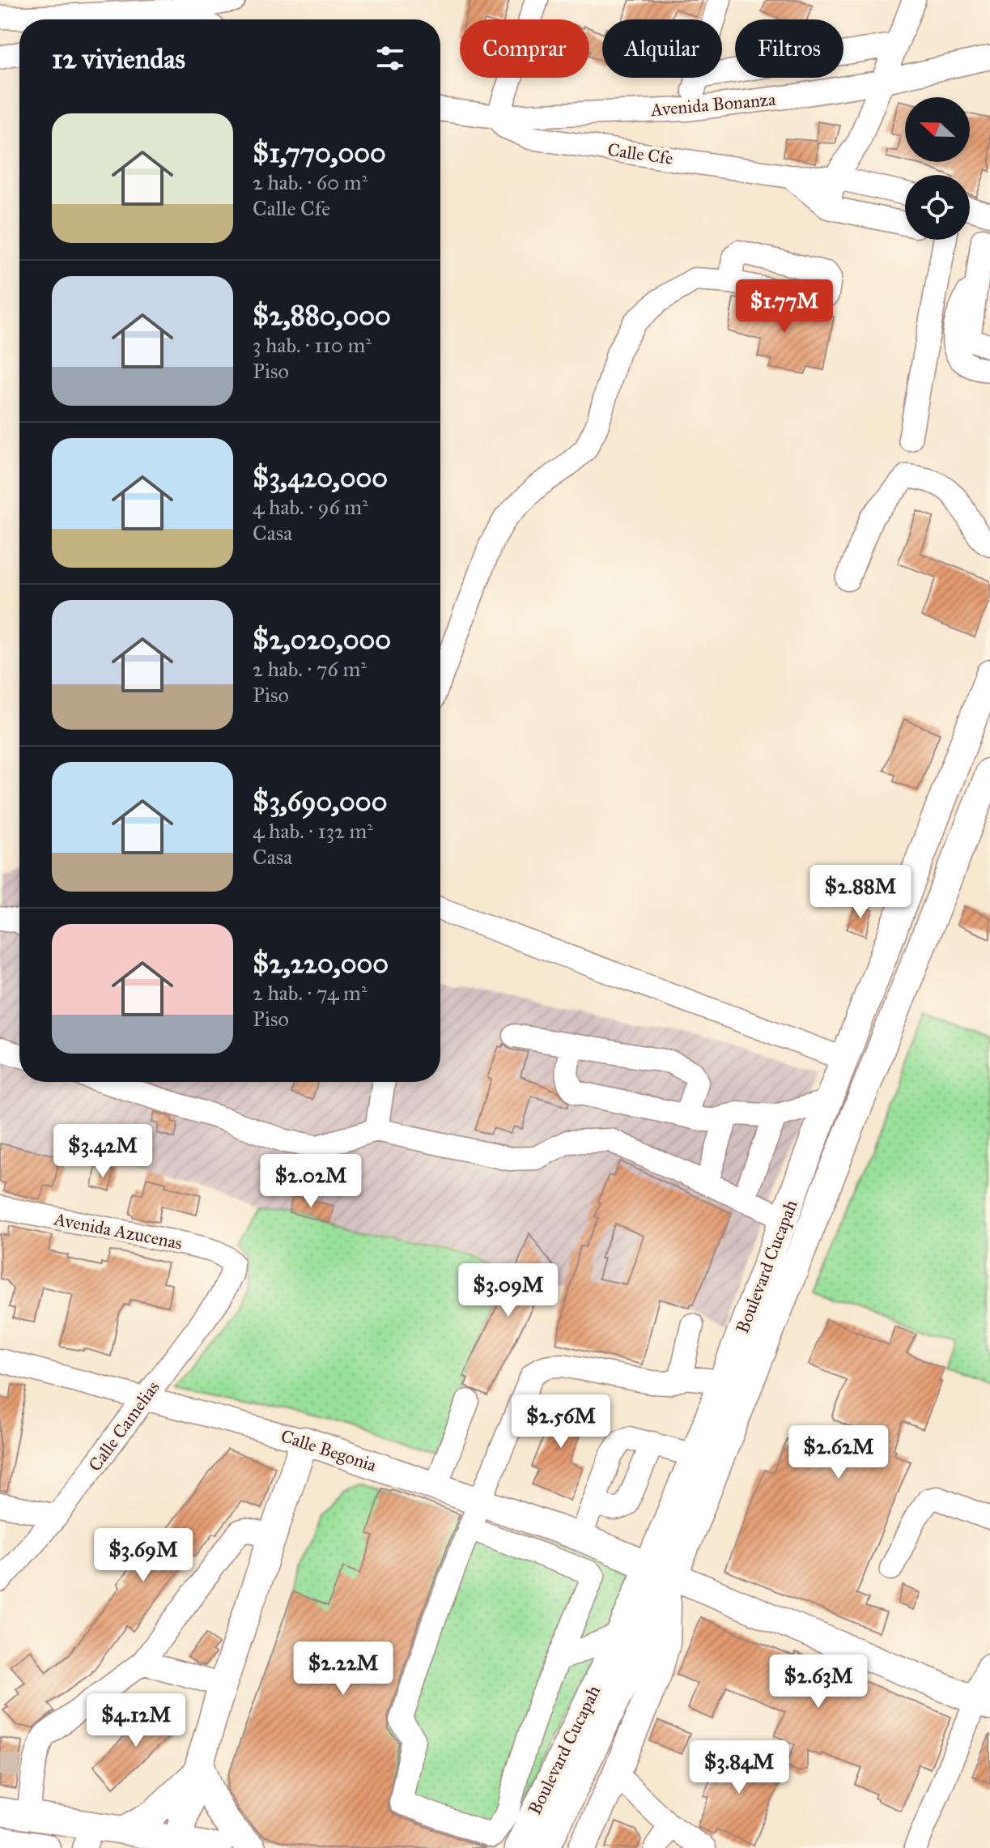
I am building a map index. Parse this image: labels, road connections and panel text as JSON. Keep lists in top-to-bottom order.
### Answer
{
  "streets": {
    "main road": ["Boulevard Cucapah", "Calle Begonia"],
    "street": [
      "Avenida Bonanza",
      "Calle Cfe",
      "Avenida Azucenas",
      "Calle Camelias"
    ]
  },
  "crossings": [
    ["Avenida Bonanza", "Calle Cfe"],
    ["Avenida Azucenas", "Calle Camelias"],
    ["Boulevard Cucapah", "Calle Begonia"],
    ["Calle Camelias", "Calle Begonia"]
  ],
  "north": "left",
  "page": {
    "chip": ["Comprar", "Alquilar", "Filtros"],
    "heading": "12 viviendas",
    "list": [
      {
        "name": "$1,770,000",
        "note": "2 hab. · 60 m² · Calle Cfe"
      },
      {
        "name": "$2,880,000",
        "note": "3 hab. · 110 m² · Piso"
      },
      {
        "name": "$3,420,000",
        "note": "4 hab. · 96 m² · Casa"
      },
      {
        "name": "$2,020,000",
        "note": "2 hab. · 76 m² · Piso"
      },
      {
        "name": "$3,690,000",
        "note": "4 hab. · 132 m² · Casa"
      },
      {
        "name": "$2,220,000",
        "note": "2 hab. · 74 m² · Piso"
      }
    ],
    "price": [
      "$1.77M",
      "$2.88M",
      "$3.42M",
      "$2.02M",
      "$3.09M",
      "$2.56M",
      "$2.62M",
      "$3.69M",
      "$2.22M",
      "$2.63M",
      "$4.12M",
      "$3.84M"
    ]
  }
}
